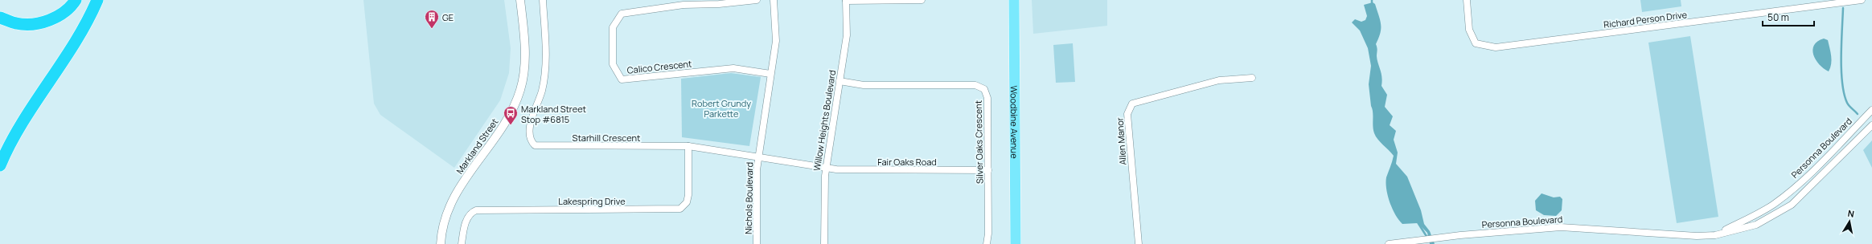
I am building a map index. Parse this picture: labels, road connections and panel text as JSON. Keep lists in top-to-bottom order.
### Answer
{
  "streets": {
    "main road": ["Woodbine Avenue"],
    "street": [
      "Richard Person Drive",
      "Calico Crescent",
      "Willow Heights Boulevard",
      "Starhill Crescent",
      "Allen Manor",
      "Silver Oaks Crescent",
      "Markland Street",
      "Personna Boulevard",
      "Fair Oaks Road",
      "Nichols Boulevard",
      "Lakespring Drive"
    ]
  },
  "crossings": [
    ["Calico Crescent", "Nichols Boulevard"],
    ["Willow Heights Boulevard", "Starhill Crescent"],
    ["Willow Heights Boulevard", "Silver Oaks Crescent"],
    ["Willow Heights Boulevard", "Fair Oaks Road"],
    ["Starhill Crescent", "Fair Oaks Road"],
    ["Starhill Crescent", "Nichols Boulevard"],
    ["Starhill Crescent", "Lakespring Drive"],
    ["Silver Oaks Crescent", "Fair Oaks Road"]
  ],
  "parks": ["Robert Grundy Parkette"],
  "places": {
    "building": ["GE"],
    "bus stop": ["Markland Street Stop #6815"]
  },
  "scale_bar": "50 m",
  "north": "top"
}
